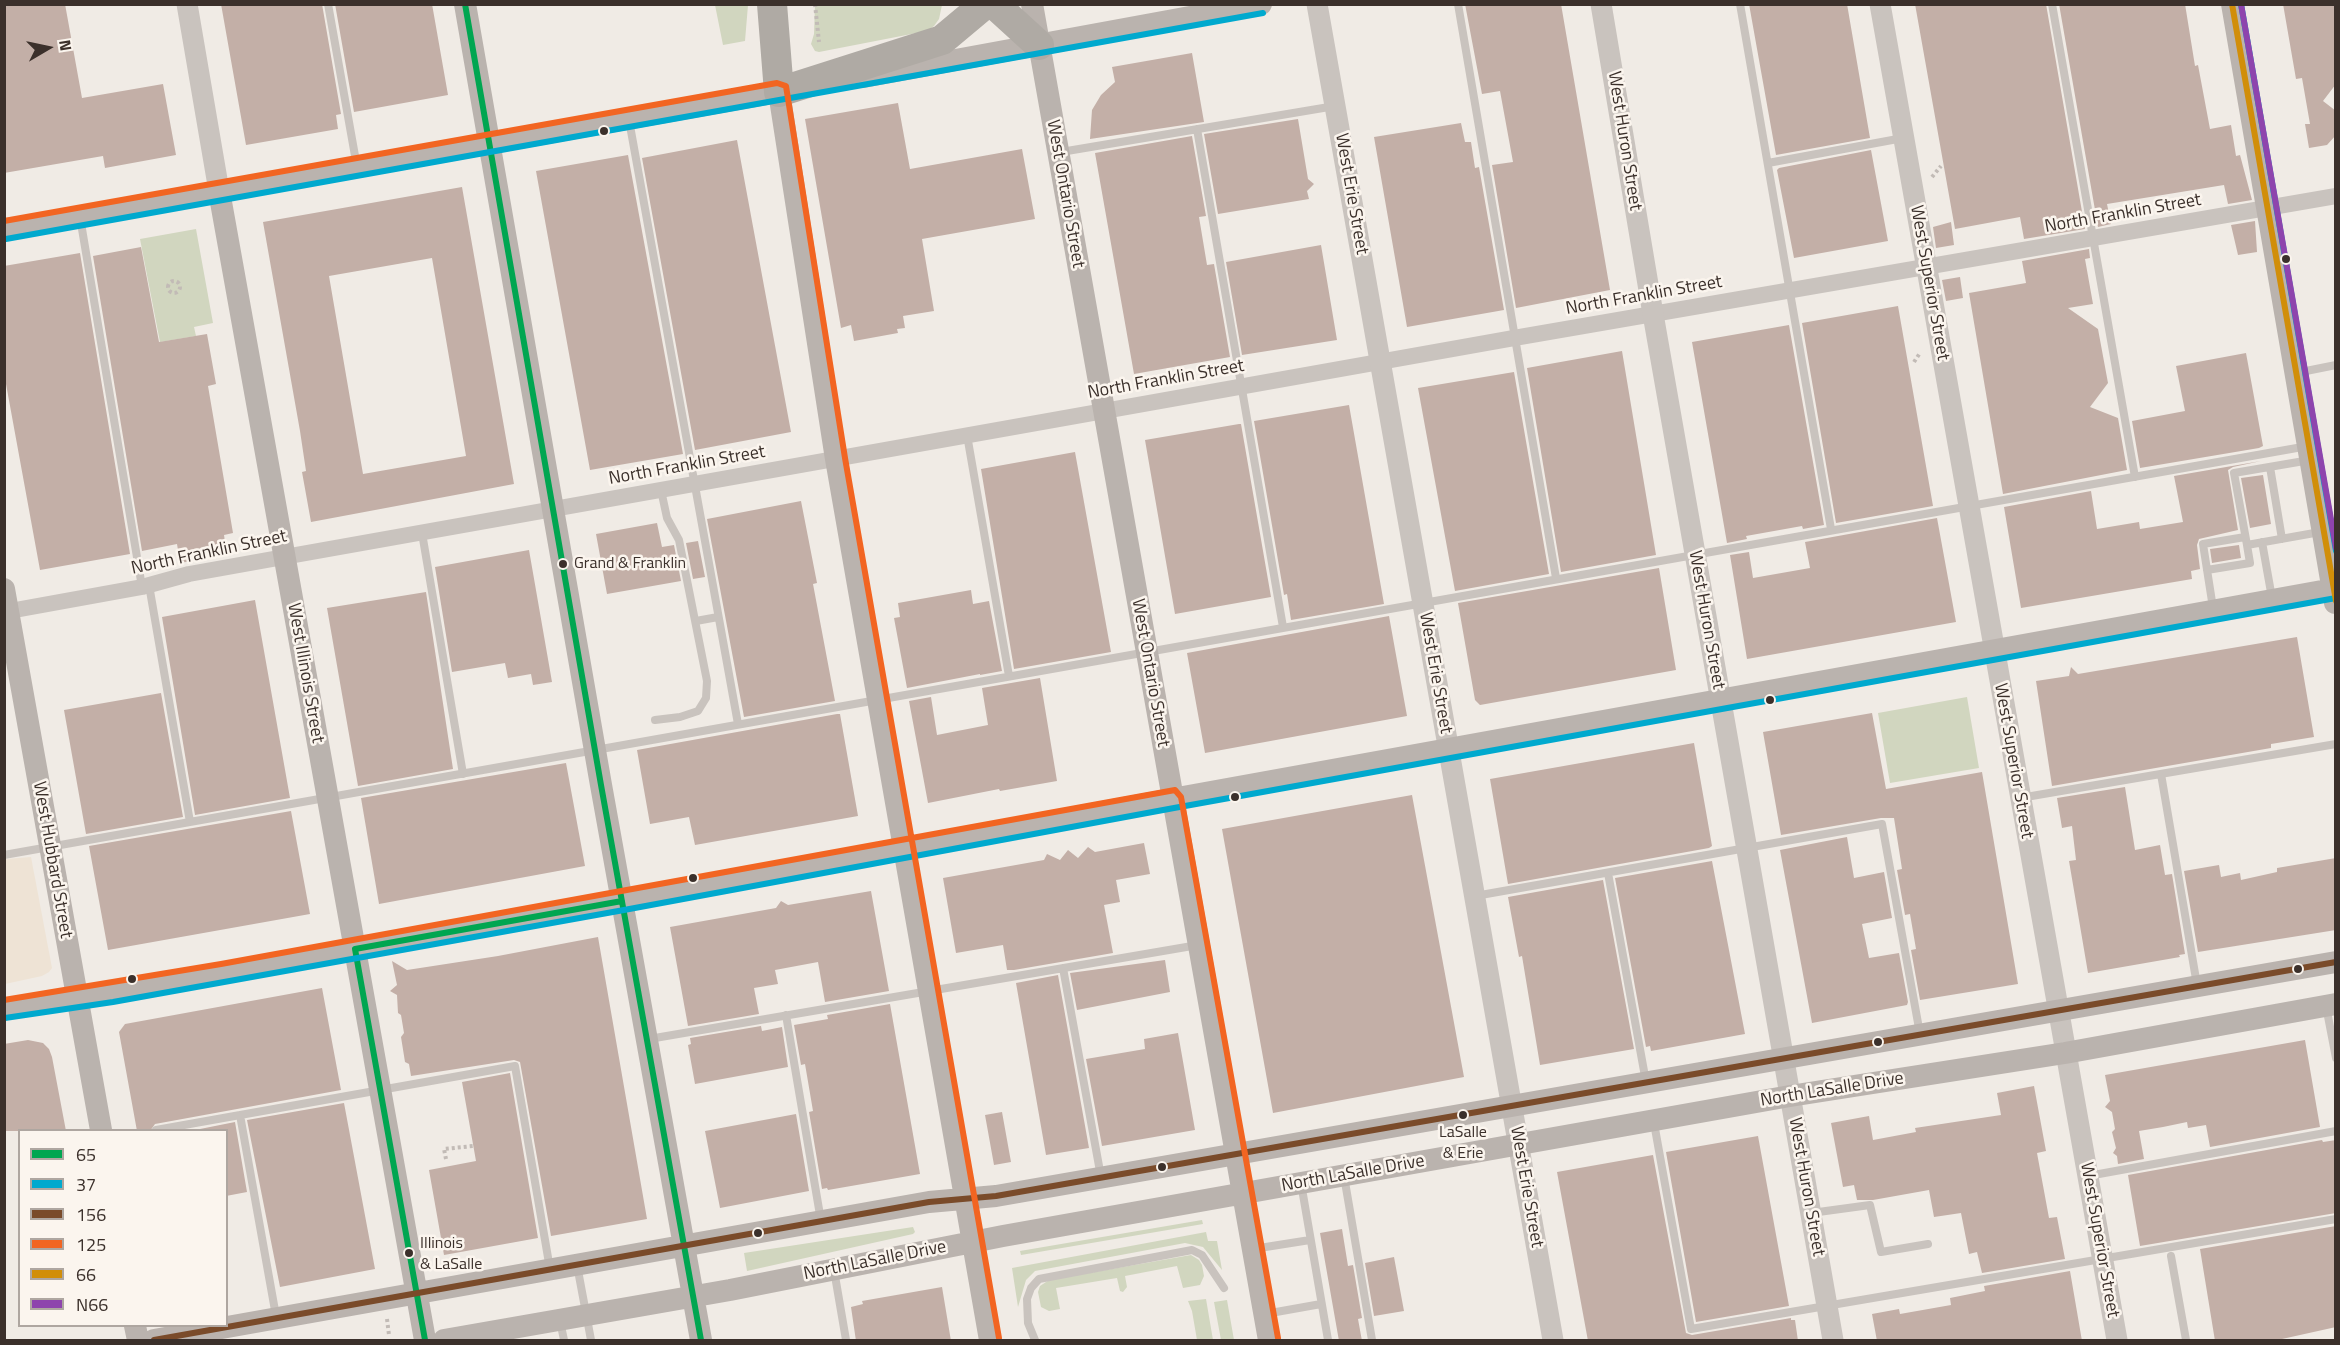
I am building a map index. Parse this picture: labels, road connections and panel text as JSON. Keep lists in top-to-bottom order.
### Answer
{
  "streets": {
    "main road": [
      "West Ontario Street",
      "West Illinois Street",
      "West Hubbard Street",
      "North LaSalle Drive"
    ],
    "street": [
      "West Huron Street",
      "West Erie Street",
      "North Franklin Street",
      "West Superior Street"
    ]
  },
  "crossings": [
    ["West Huron Street", "North Franklin Street"],
    ["West Huron Street", "North LaSalle Drive"],
    ["West Ontario Street", "North Franklin Street"],
    ["West Ontario Street", "North LaSalle Drive"],
    ["West Erie Street", "North Franklin Street"],
    ["West Erie Street", "North LaSalle Drive"],
    ["North Franklin Street", "West Superior Street"],
    ["North Franklin Street", "West Illinois Street"],
    ["North Franklin Street", "West Hubbard Street"],
    ["West Superior Street", "North LaSalle Drive"]
  ],
  "places": ["Grand & Franklin", "LaSalle & Erie", "Illinois & LaSalle"],
  "lines": [
    "transit line 65",
    "transit line 37",
    "transit line 66",
    "transit line N66",
    "transit line 125",
    "transit line 156"
  ],
  "legend": [
    "65",
    "37",
    "156",
    "125",
    "66",
    "N66"
  ],
  "north": "right"
}
